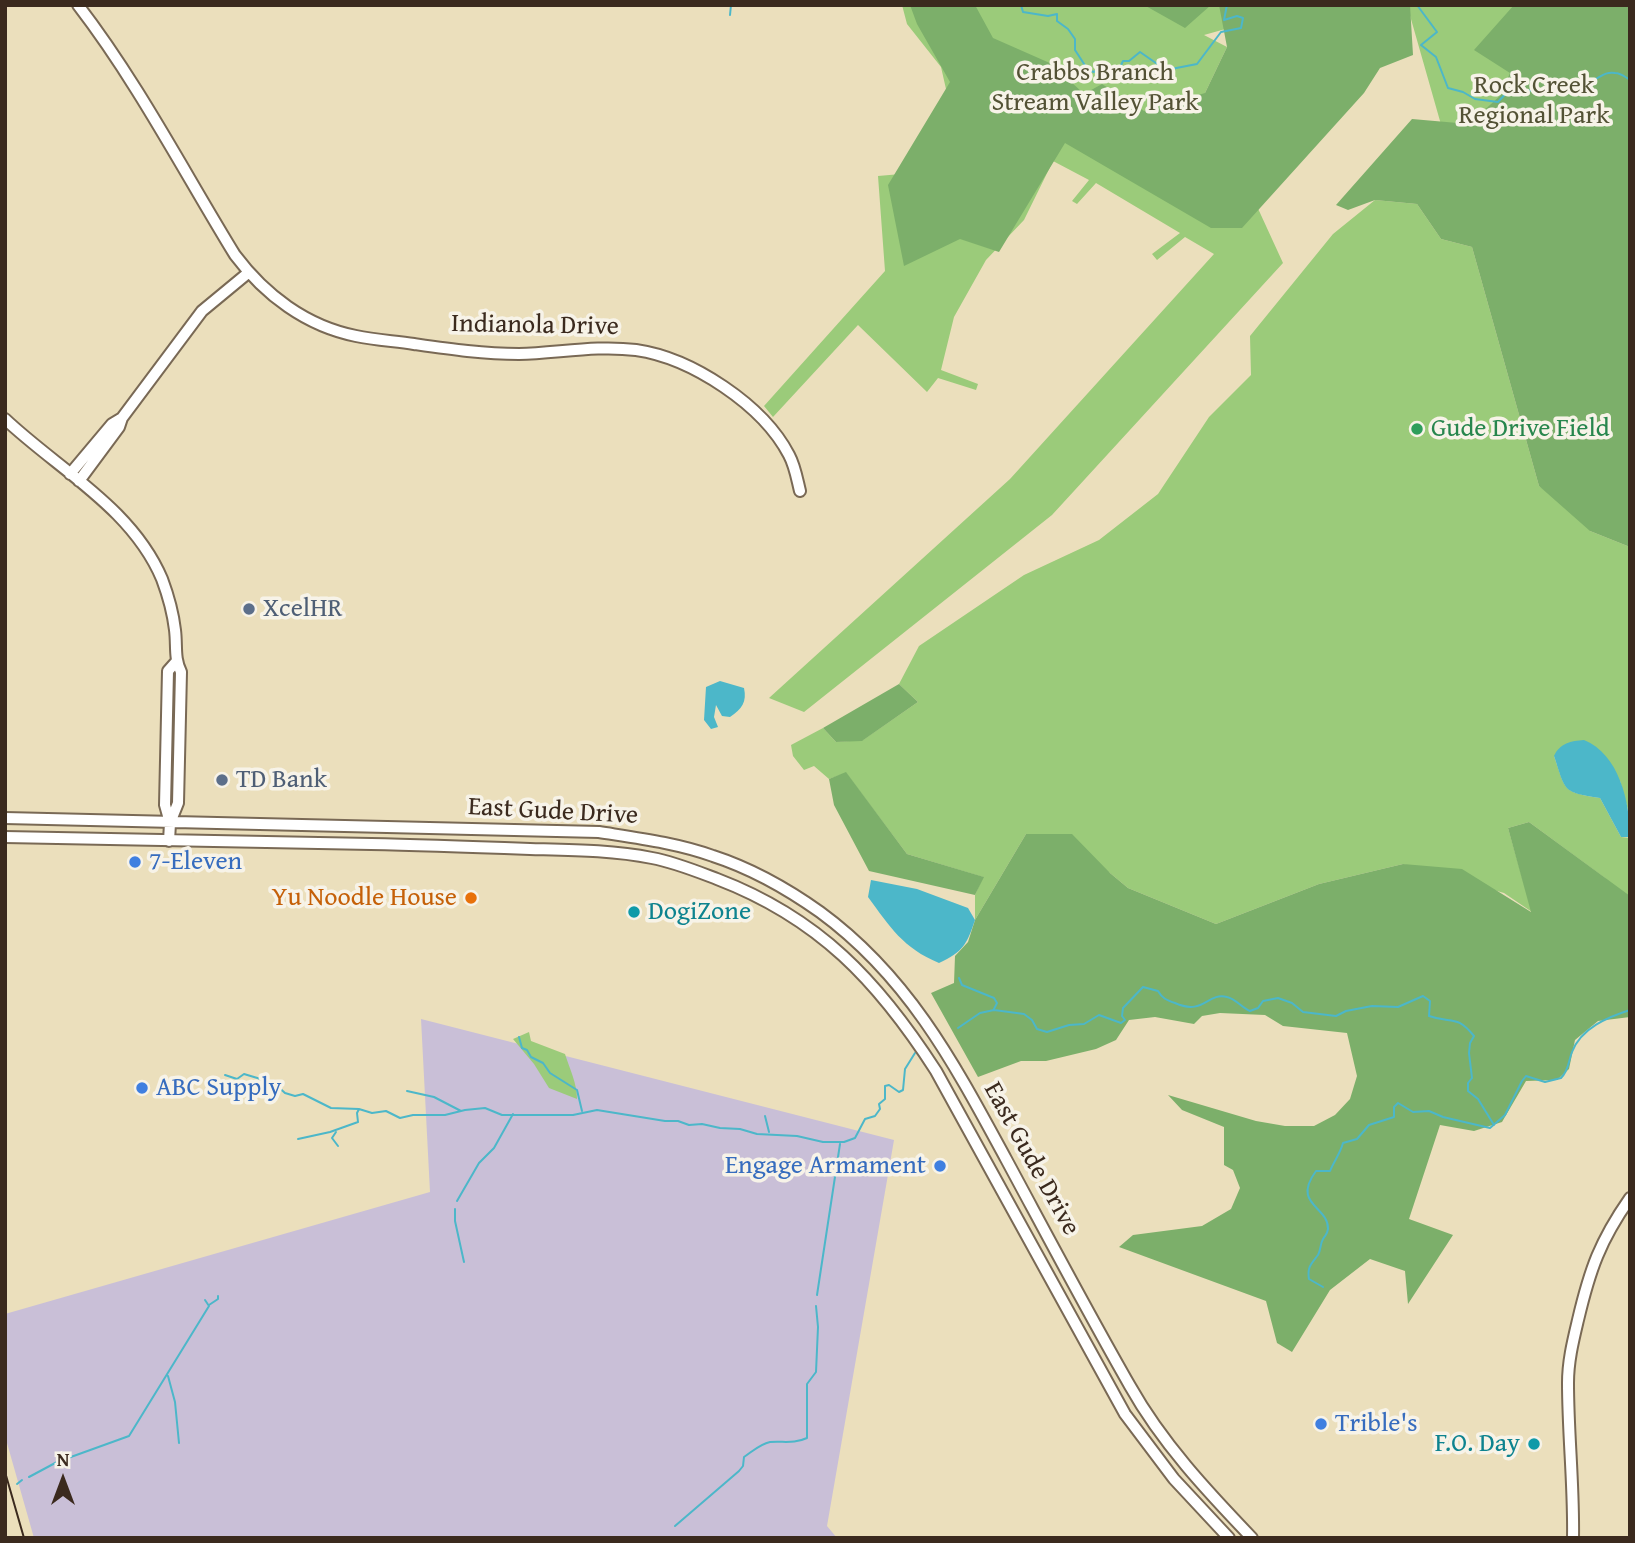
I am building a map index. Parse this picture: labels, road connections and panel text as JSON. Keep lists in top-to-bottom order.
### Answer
{
  "streets": {
    "main road": ["Indianola Drive", "East Gude Drive"]
  },
  "parks": ["Crabbs Branch Stream Valley Park", "Rock Creek Regional Park"],
  "places": [
    "Gude Drive Field",
    "XcelHR",
    "TD Bank",
    "7-Eleven",
    "Yu Noodle House",
    "DogiZone",
    "ABC Supply",
    "Engage Armament",
    "Trible's",
    "F.O. Day"
  ],
  "north": "top"
}
